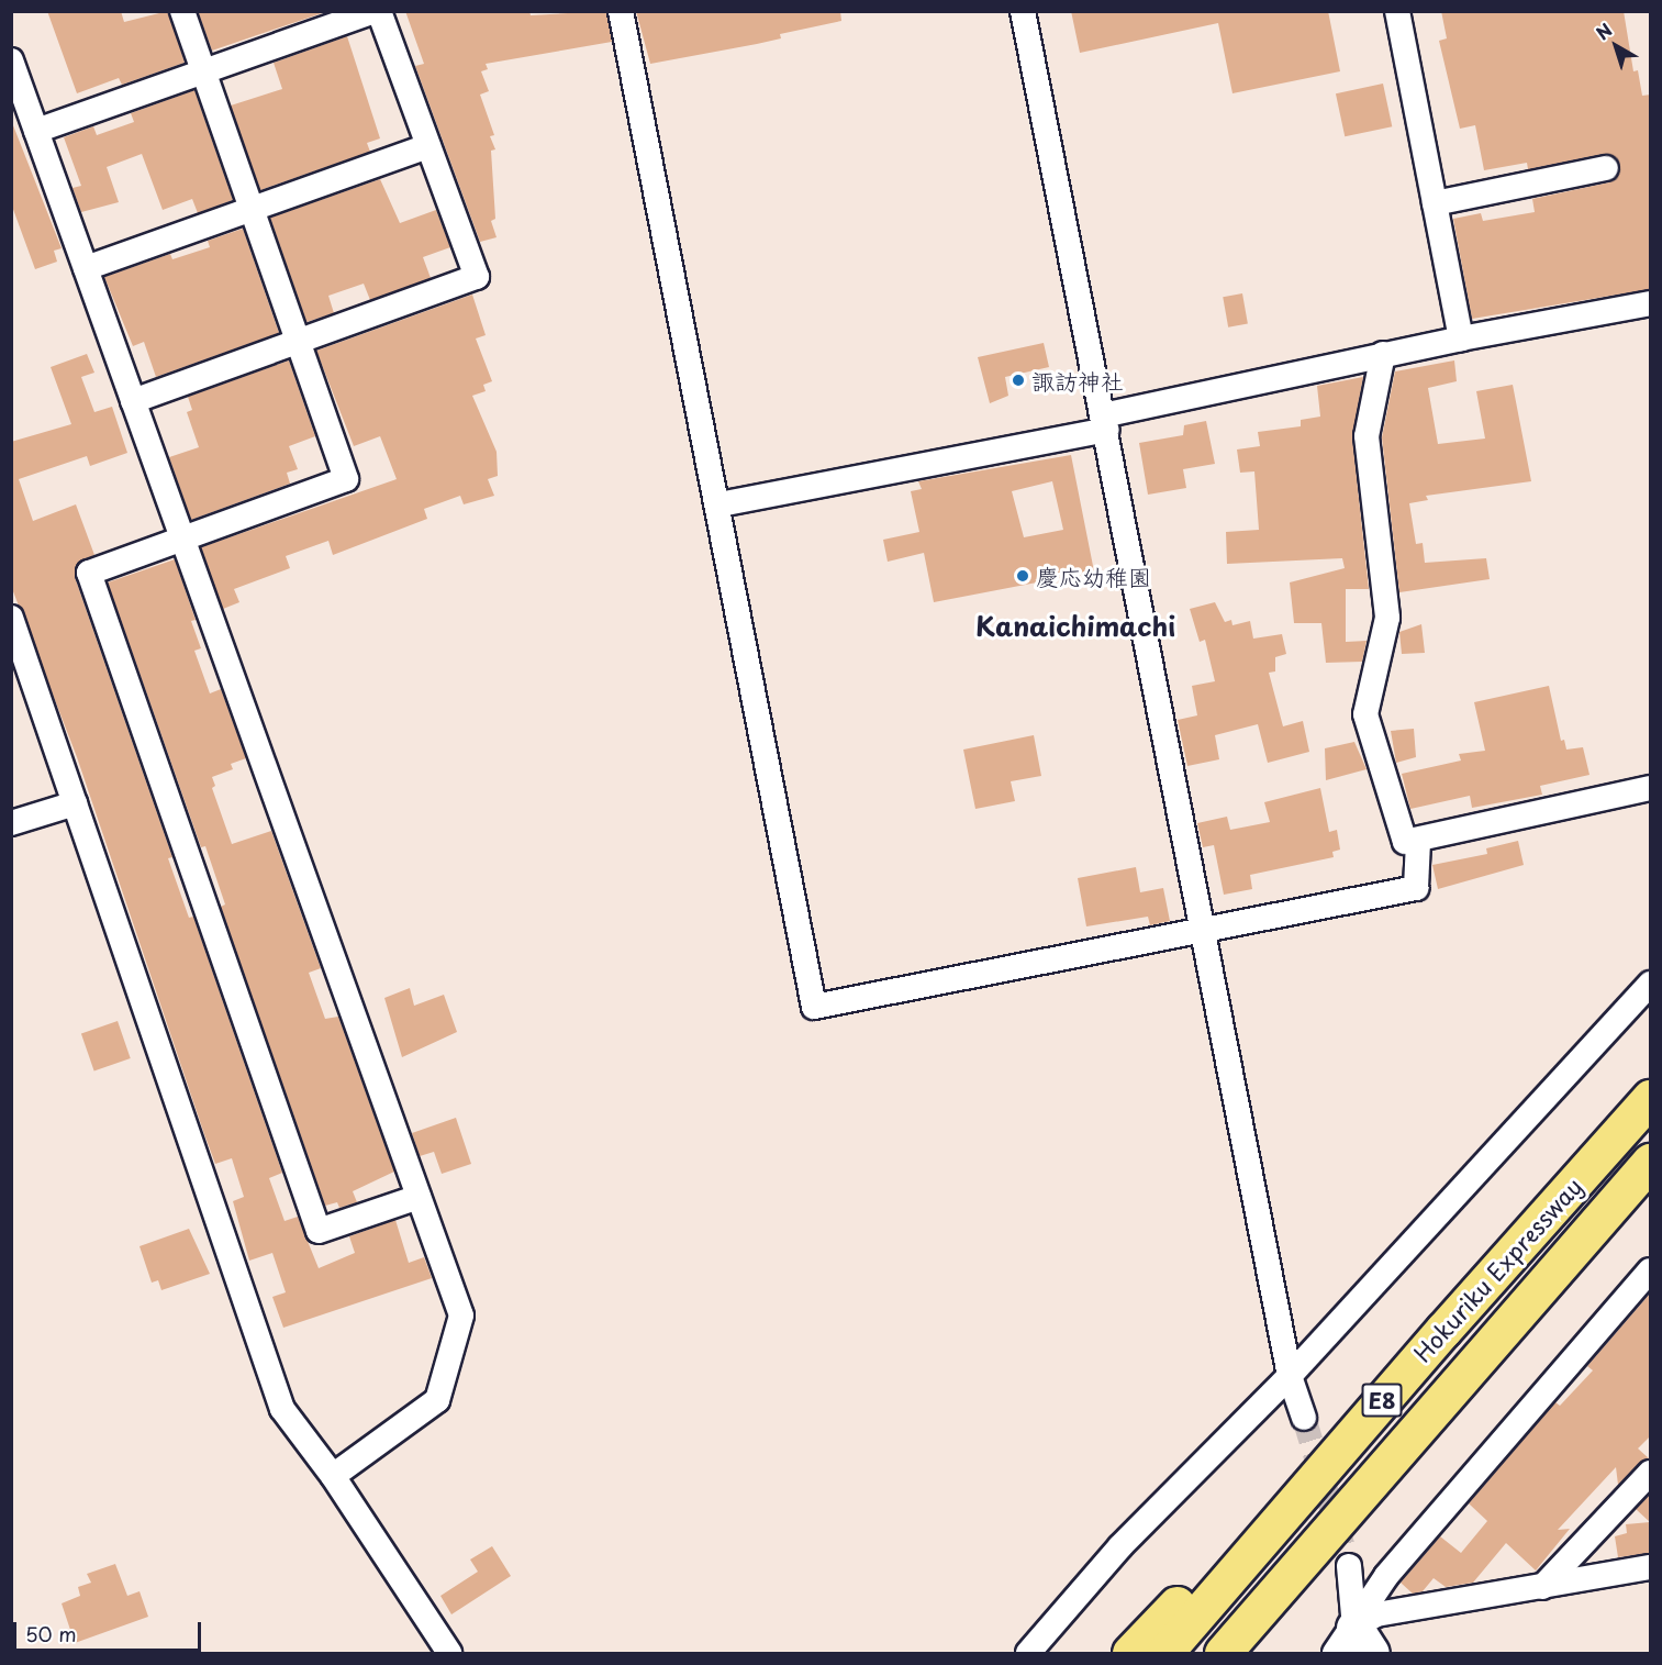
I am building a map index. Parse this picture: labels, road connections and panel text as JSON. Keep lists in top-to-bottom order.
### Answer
{
  "streets": {
    "highway": ["Hokuriku Expressway", "E8"]
  },
  "districts": ["Kanaichimachi"],
  "places": ["諏訪神社", "慶応幼稚園"],
  "scale_bar": "50 m",
  "north": "top left"
}
